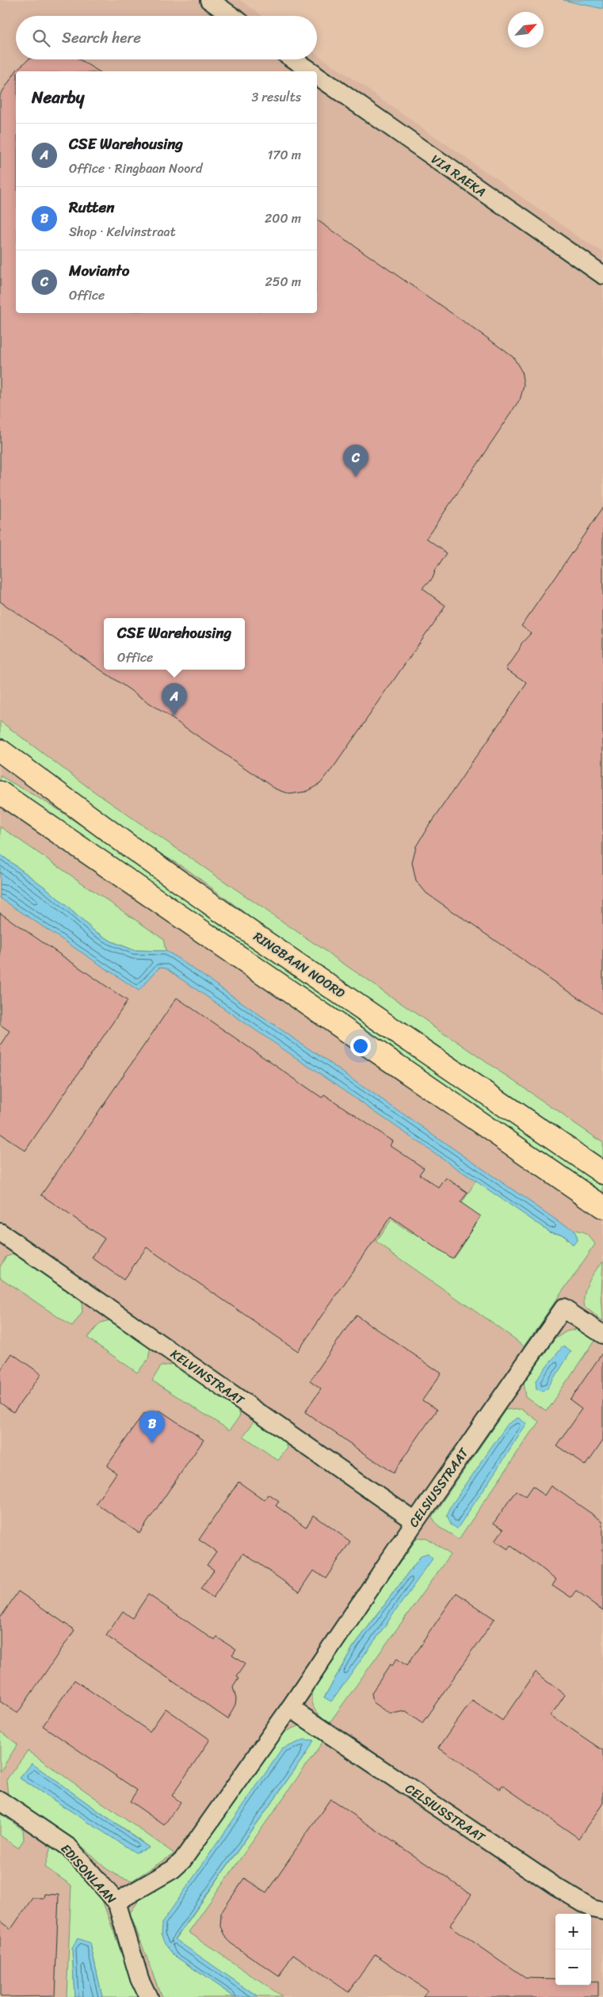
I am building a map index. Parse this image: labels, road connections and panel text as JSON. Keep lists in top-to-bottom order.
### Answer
{
  "streets": {
    "main road": ["RINGBAAN NOORD"],
    "street": [
      "VIA RAEKA",
      "KELVINSTRAAT",
      "CELSIUSSTRAAT",
      "EDISONLAAN"
    ]
  },
  "crossings": [
    ["KELVINSTRAAT", "CELSIUSSTRAAT"],
    ["CELSIUSSTRAAT", "EDISONLAAN"]
  ],
  "north": "top right",
  "page": {
    "search": "Search here",
    "heading": ["Nearby", "3 results"],
    "list": [
      {
        "mark": "A",
        "name": "CSE Warehousing",
        "note": "Office · Ringbaan Noord",
        "value": "170 m"
      },
      {
        "mark": "B",
        "name": "Rutten",
        "note": "Shop · Kelvinstraat",
        "value": "200 m"
      },
      {
        "mark": "C",
        "name": "Movianto",
        "note": "Office",
        "value": "250 m"
      }
    ],
    "pins": ["C", "A", "B"],
    "popup": ["CSE Warehousing", "Office"],
    "map_buttons": ["+", "−"]
  }
}
